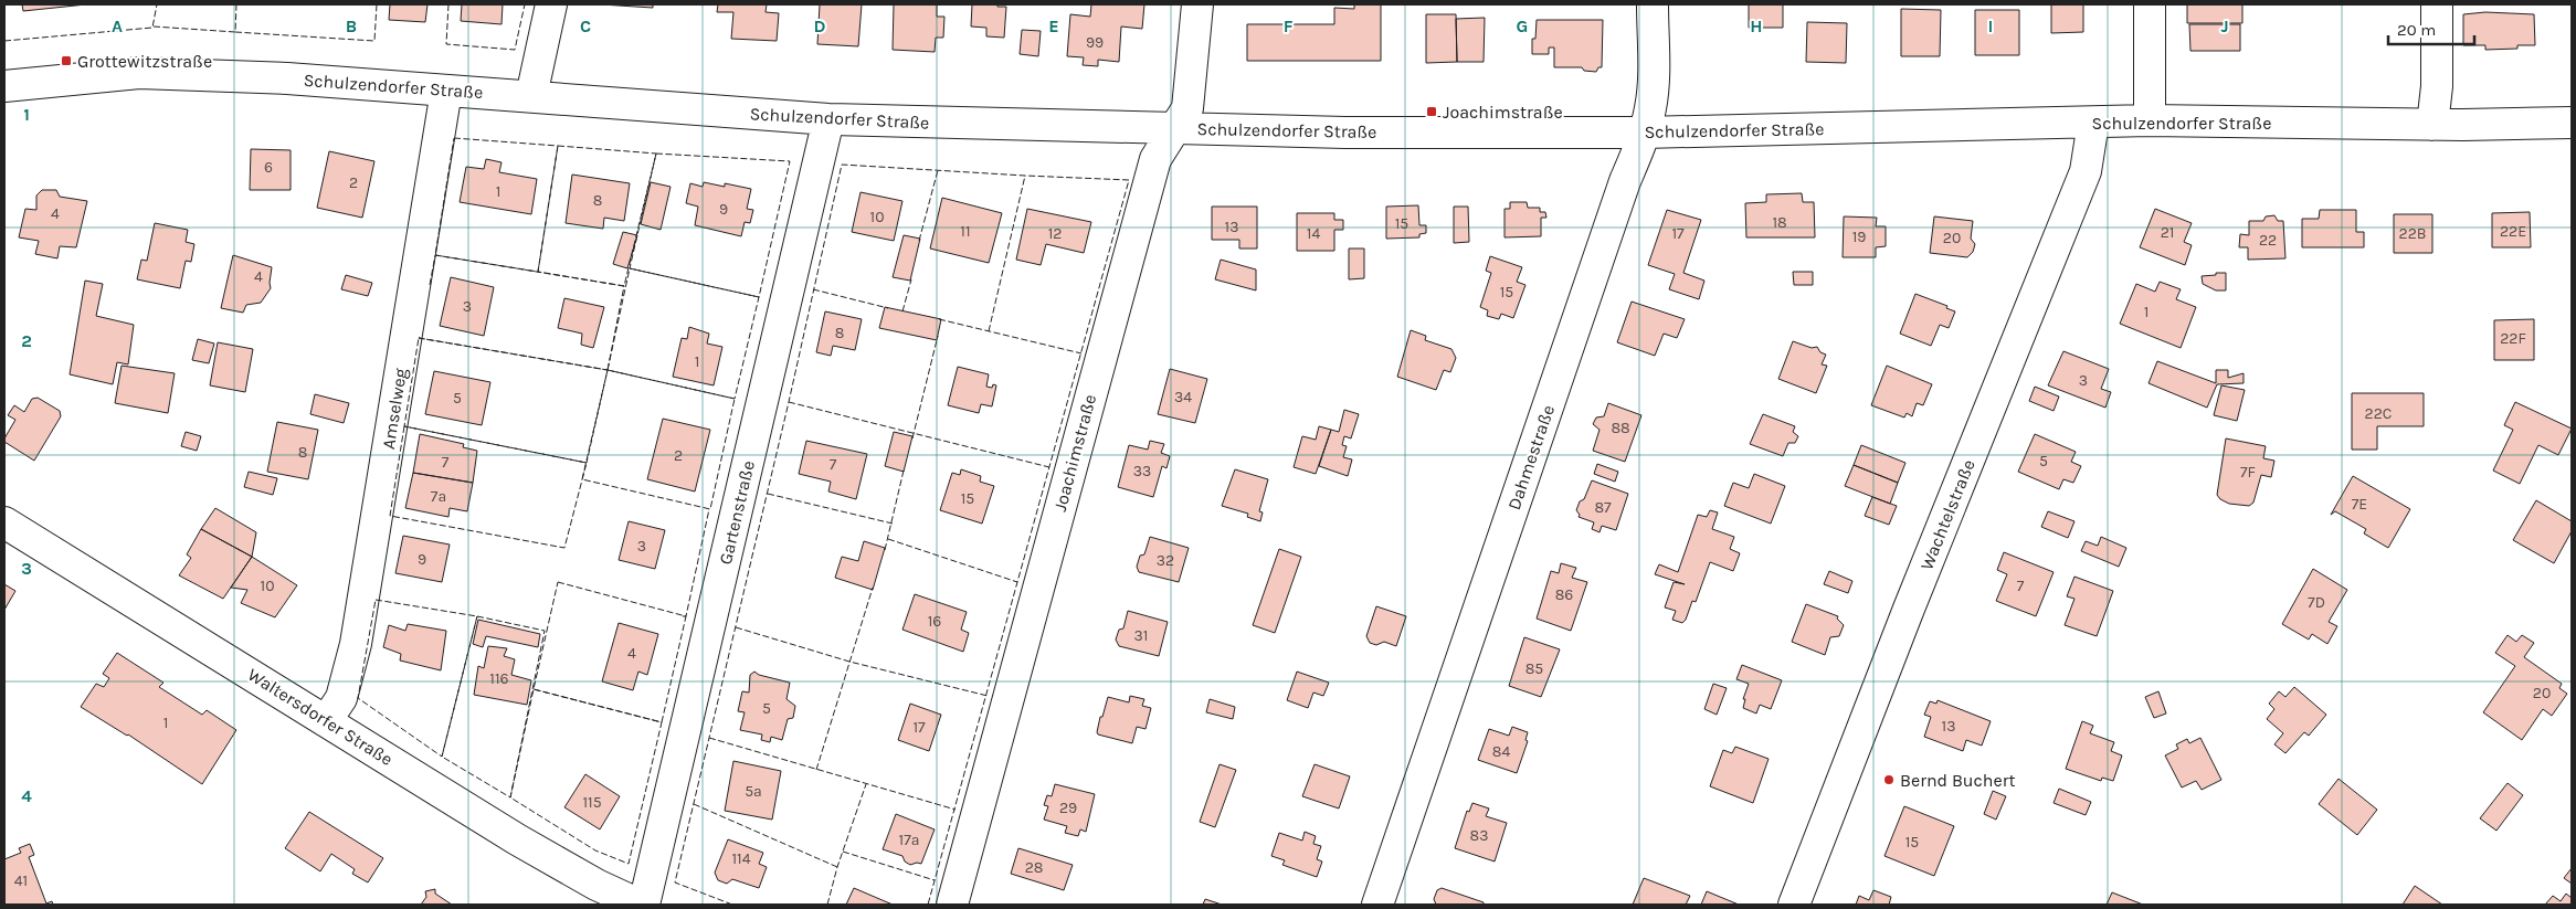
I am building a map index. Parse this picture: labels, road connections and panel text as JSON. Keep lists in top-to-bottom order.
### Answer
{
  "streets": {
    "street": [
      "Schulzendorfer Straße",
      "Amselweg",
      "Joachimstraße",
      "Dahmestraße",
      "Gartenstraße",
      "Wachtelstraße",
      "Waltersdorfer Straße"
    ]
  },
  "crossings": [
    ["Schulzendorfer Straße", "Amselweg"],
    ["Schulzendorfer Straße", "Joachimstraße"],
    ["Schulzendorfer Straße", "Dahmestraße"],
    ["Schulzendorfer Straße", "Gartenstraße"],
    ["Schulzendorfer Straße", "Wachtelstraße"],
    ["Amselweg", "Waltersdorfer Straße"],
    ["Gartenstraße", "Waltersdorfer Straße"]
  ],
  "places": {
    "transit": ["Grottewitzstraße", "Joachimstraße"],
    "other": ["Bernd Buchert"]
  },
  "house_numbers": [
    "99",
    "6",
    "2",
    "1",
    "8",
    "9",
    "4",
    "10",
    "18",
    "15",
    "13",
    "11",
    "22E",
    "21",
    "12",
    "14",
    "17",
    "22B",
    "19",
    "20",
    "22",
    "4",
    "15",
    "3",
    "1",
    "8",
    "22F",
    "1",
    "3",
    "34",
    "5",
    "22C",
    "88",
    "8",
    "2",
    "5",
    "7",
    "7",
    "33",
    "7F",
    "7a",
    "15",
    "7E",
    "87",
    "3",
    "9",
    "32",
    "10",
    "7",
    "86",
    "7D",
    "16",
    "31",
    "4",
    "85",
    "116",
    "20",
    "5",
    "1",
    "13",
    "17",
    "84",
    "5a",
    "115",
    "29",
    "83",
    "17a",
    "15",
    "114",
    "28",
    "41"
  ],
  "scale_bar": "20 m",
  "grid": {
    "columns": [
      "A",
      "B",
      "C",
      "D",
      "E",
      "F",
      "G",
      "H",
      "I",
      "J"
    ],
    "rows": [
      "1",
      "2",
      "3",
      "4"
    ]
  }
}
